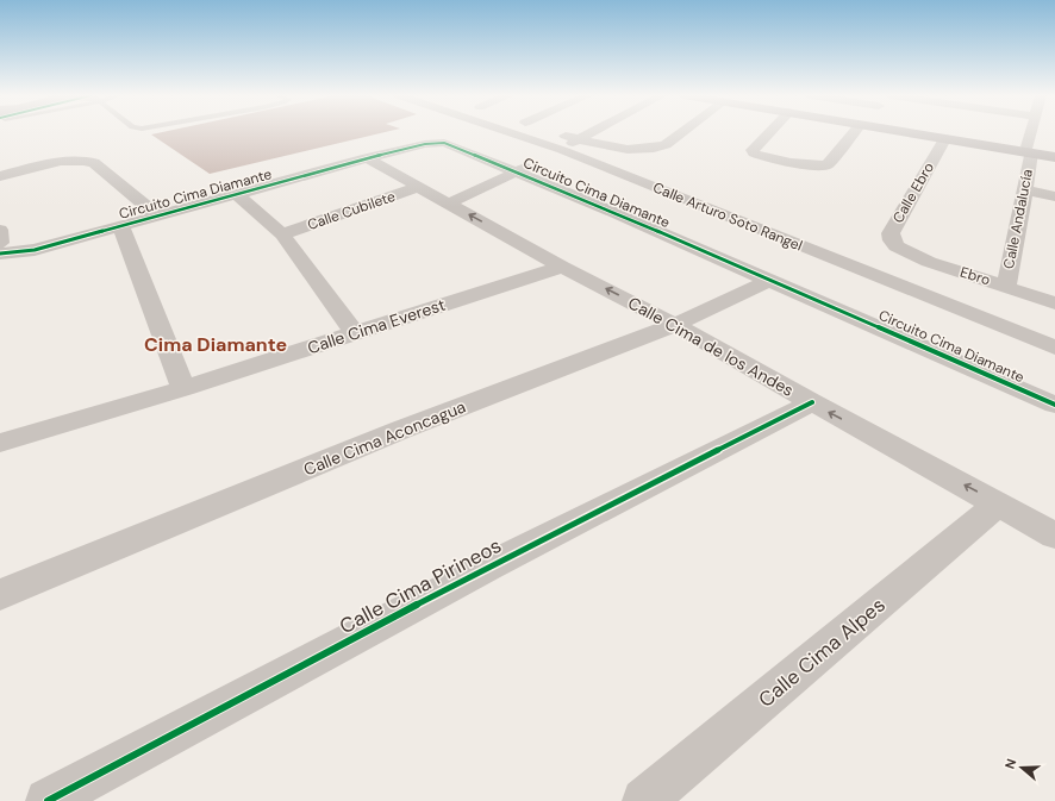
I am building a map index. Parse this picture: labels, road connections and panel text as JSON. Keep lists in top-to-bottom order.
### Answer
{
  "streets": {
    "street": [
      "Circuito Cima Diamante",
      "Calle Ebro",
      "Calle Cubilete",
      "Calle Arturo Soto Rangel",
      "Calle Andalucía",
      "Ebro",
      "Calle Cima Everest",
      "Calle Cima de los Andes",
      "Calle Cima Aconcagua",
      "Calle Cima Pirineos",
      "Calle Cima Alpes"
    ]
  },
  "crossings": [
    ["Circuito Cima Diamante", "Calle Cima de los Andes"],
    ["Circuito Cima Diamante", "Calle Cima Aconcagua"],
    ["Calle Ebro", "Ebro"],
    ["Calle Cubilete", "Calle Cima de los Andes"],
    ["Calle Andalucía", "Ebro"],
    ["Calle Cima Everest", "Calle Cima de los Andes"],
    ["Calle Cima de los Andes", "Calle Cima Aconcagua"],
    ["Calle Cima de los Andes", "Calle Cima Pirineos"],
    ["Calle Cima de los Andes", "Calle Cima Alpes"]
  ],
  "one_way": ["Calle Cima de los Andes"],
  "districts": ["Cima Diamante"],
  "north": "left"
}
